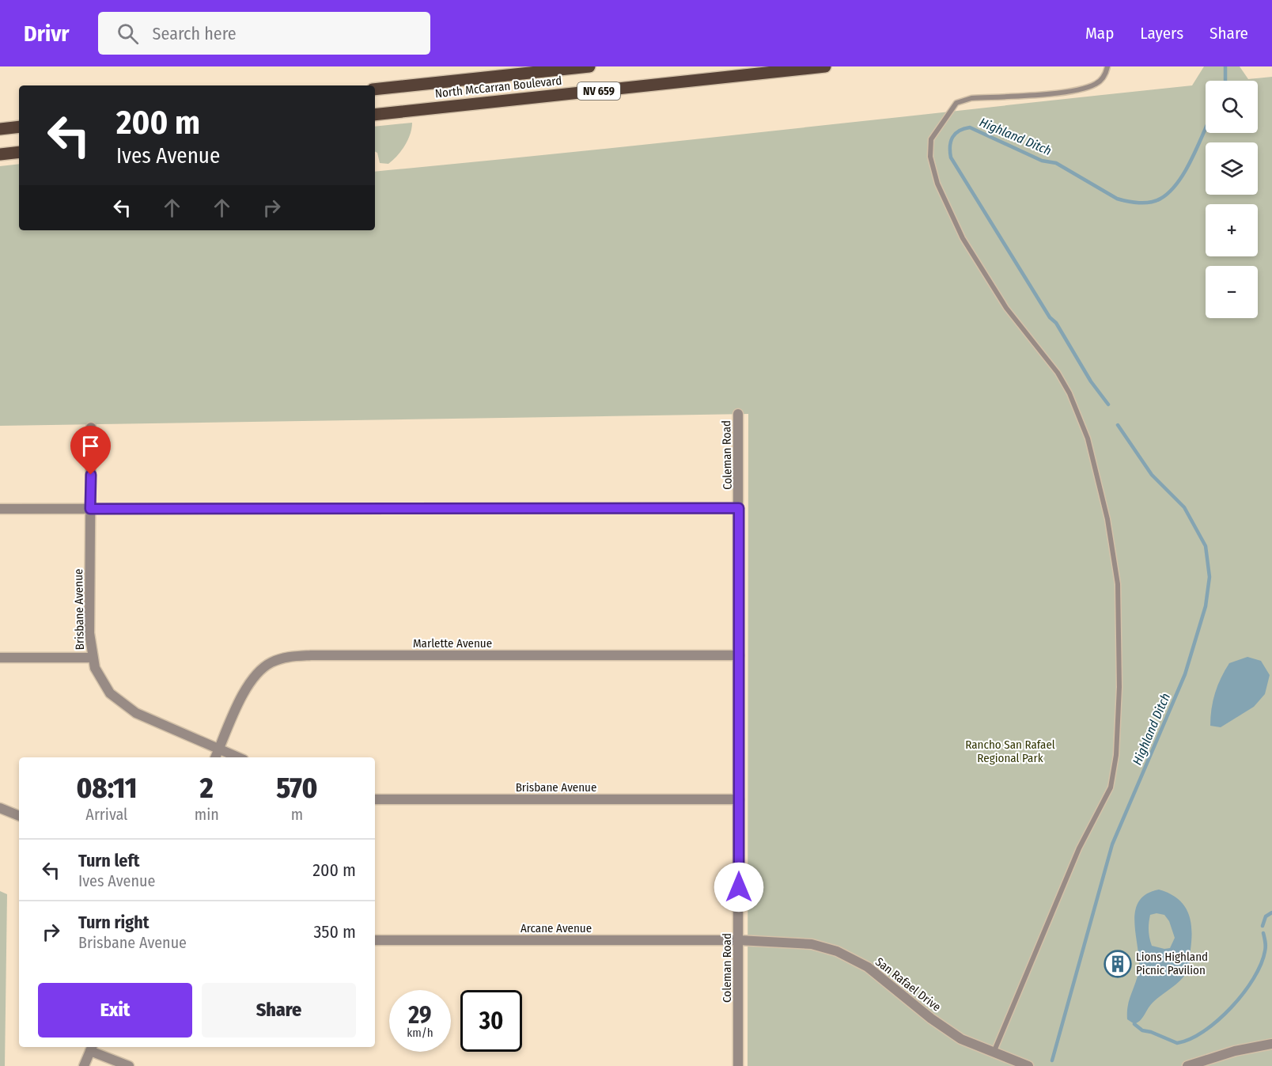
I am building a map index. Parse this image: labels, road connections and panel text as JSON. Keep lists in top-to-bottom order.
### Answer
{
  "streets": {
    "main road": ["North McCarran Boulevard", "NV 659"],
    "street": [
      "Coleman Road",
      "Brisbane Avenue",
      "Marlette Avenue",
      "Arcane Avenue",
      "San Rafael Drive"
    ]
  },
  "crossings": [
    ["Coleman Road", "Brisbane Avenue"],
    ["Coleman Road", "Marlette Avenue"],
    ["Coleman Road", "Arcane Avenue"],
    ["Coleman Road", "San Rafael Drive"],
    ["Brisbane Avenue", "Marlette Avenue"],
    ["Arcane Avenue", "San Rafael Drive"]
  ],
  "water": ["Highland Ditch"],
  "parks": ["Rancho San Rafael Regional Park"],
  "places": {
    "building": ["Lions Highland Picnic Pavilion"]
  },
  "page": {
    "header": "Drivr",
    "search": "Search here",
    "nav": ["Map", "Layers", "Share"],
    "map_buttons": ["+", "−"],
    "turn": ["200 m", "Ives Avenue"],
    "eta": [
      "08:11",
      "Arrival",
      "2",
      "min",
      "570",
      "m"
    ],
    "list": [
      {
        "name": "Turn left",
        "note": "Ives Avenue",
        "value": "200 m"
      },
      {
        "name": "Turn right",
        "note": "Brisbane Avenue",
        "value": "350 m"
      }
    ],
    "buttons": ["Exit", "Share"],
    "speed": "29 km/h",
    "limit": "30"
  }
}
